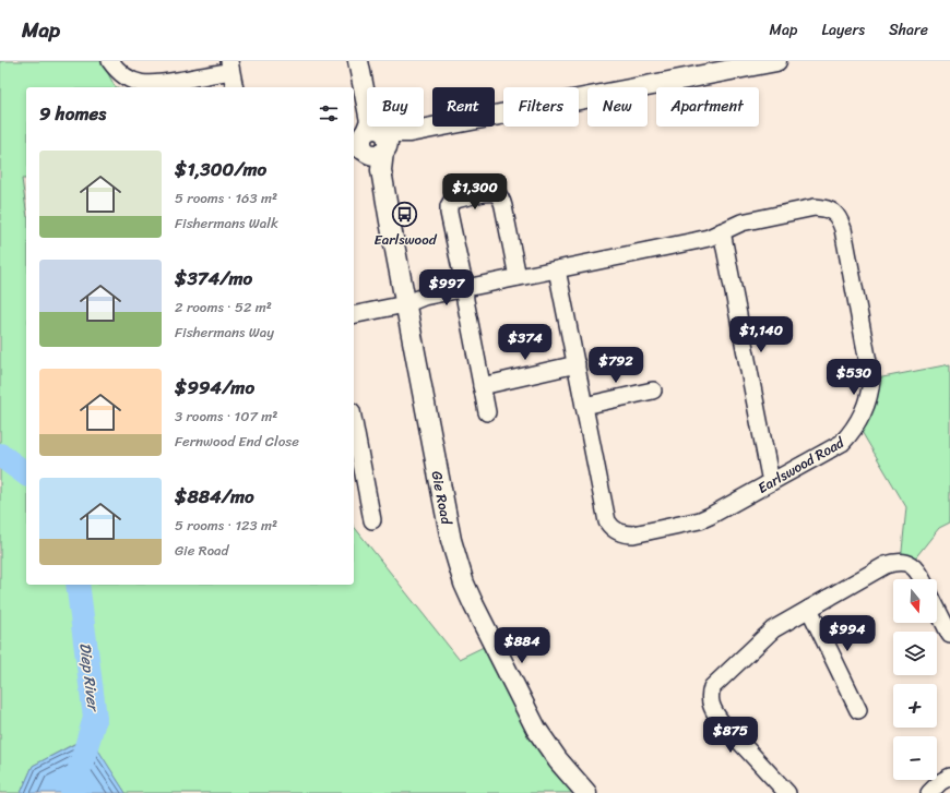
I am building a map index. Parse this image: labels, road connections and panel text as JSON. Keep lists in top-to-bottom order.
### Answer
{
  "streets": {
    "street": ["Earlswood Road", "Gie Road"]
  },
  "crossings": [
    ["Earlswood Road", "Gie Road"]
  ],
  "water": ["Diep River"],
  "places": {
    "bus stop": ["Earlswood"]
  },
  "north": "bottom",
  "page": {
    "header": "Map",
    "nav": ["Map", "Layers", "Share"],
    "chip": [
      "Buy",
      "Rent",
      "Filters",
      "New",
      "Apartment"
    ],
    "heading": "9 homes",
    "list": [
      {
        "name": "$1,300/mo",
        "note": "5 rooms · 163 m² · Fishermans Walk"
      },
      {
        "name": "$374/mo",
        "note": "2 rooms · 52 m² · Fishermans Way"
      },
      {
        "name": "$994/mo",
        "note": "3 rooms · 107 m² · Fernwood End Close"
      },
      {
        "name": "$884/mo",
        "note": "5 rooms · 123 m² · Gie Road"
      }
    ],
    "price": [
      "$1,300",
      "$997",
      "$1,140",
      "$374",
      "$792",
      "$530",
      "$994",
      "$884",
      "$875"
    ],
    "map_buttons": ["+", "−"]
  }
}
